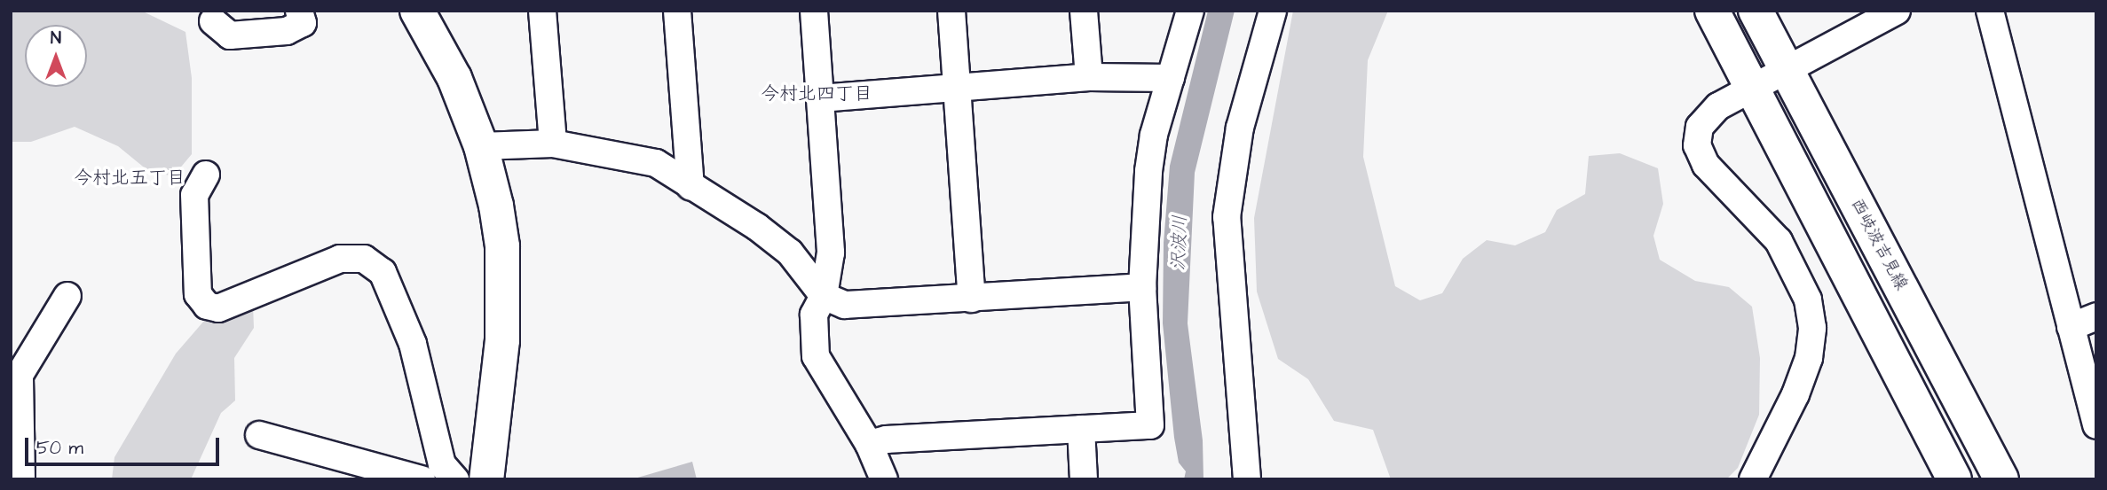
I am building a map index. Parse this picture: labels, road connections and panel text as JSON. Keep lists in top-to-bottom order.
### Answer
{
  "streets": {
    "main road": ["西岐波吉見線"]
  },
  "districts": ["今村北四丁目", "今村北五丁目"],
  "water": ["沢波川"],
  "scale_bar": "50 m",
  "north": "top"
}
